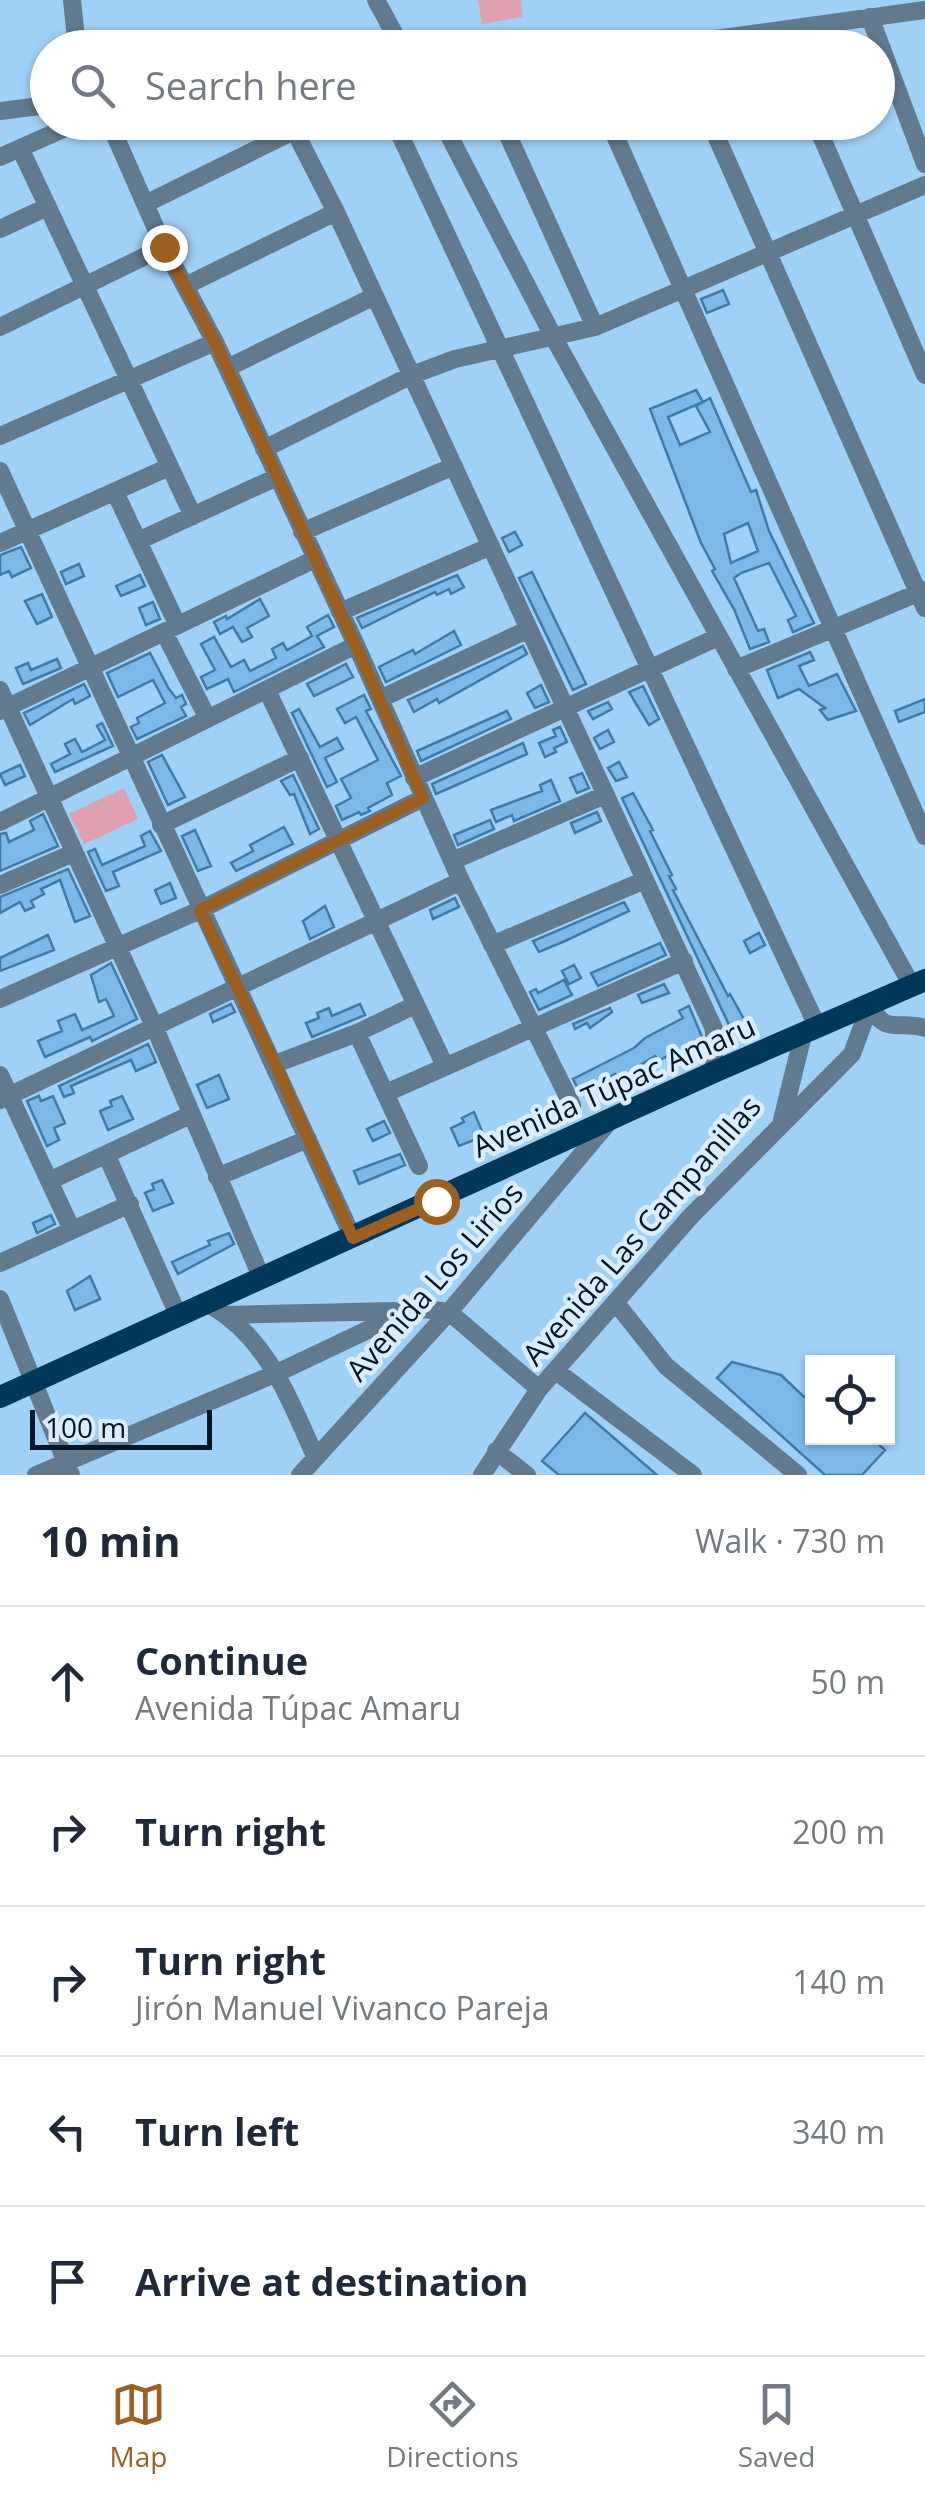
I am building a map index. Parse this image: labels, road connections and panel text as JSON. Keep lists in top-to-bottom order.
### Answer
{
  "streets": {
    "main road": ["Avenida Túpac Amaru"],
    "street": ["Avenida Las Campanillas", "Avenida Los Lirios"]
  },
  "crossings": [
    ["Avenida Túpac Amaru", "Avenida Las Campanillas"],
    ["Avenida Túpac Amaru", "Avenida Los Lirios"]
  ],
  "scale_bar": "100 m",
  "page": {
    "search": "Search here",
    "scale": "100 m",
    "heading": ["10 min", "Walk · 730 m"],
    "list": [
      ["Continue", "Avenida Túpac Amaru", "50 m"],
      ["Turn right", "200 m"],
      ["Turn right", "Jirón Manuel Vivanco Pareja", "140 m"],
      ["Turn left", "340 m"],
      "Arrive at destination"
    ],
    "nav": ["Map", "Directions", "Saved"]
  }
}
